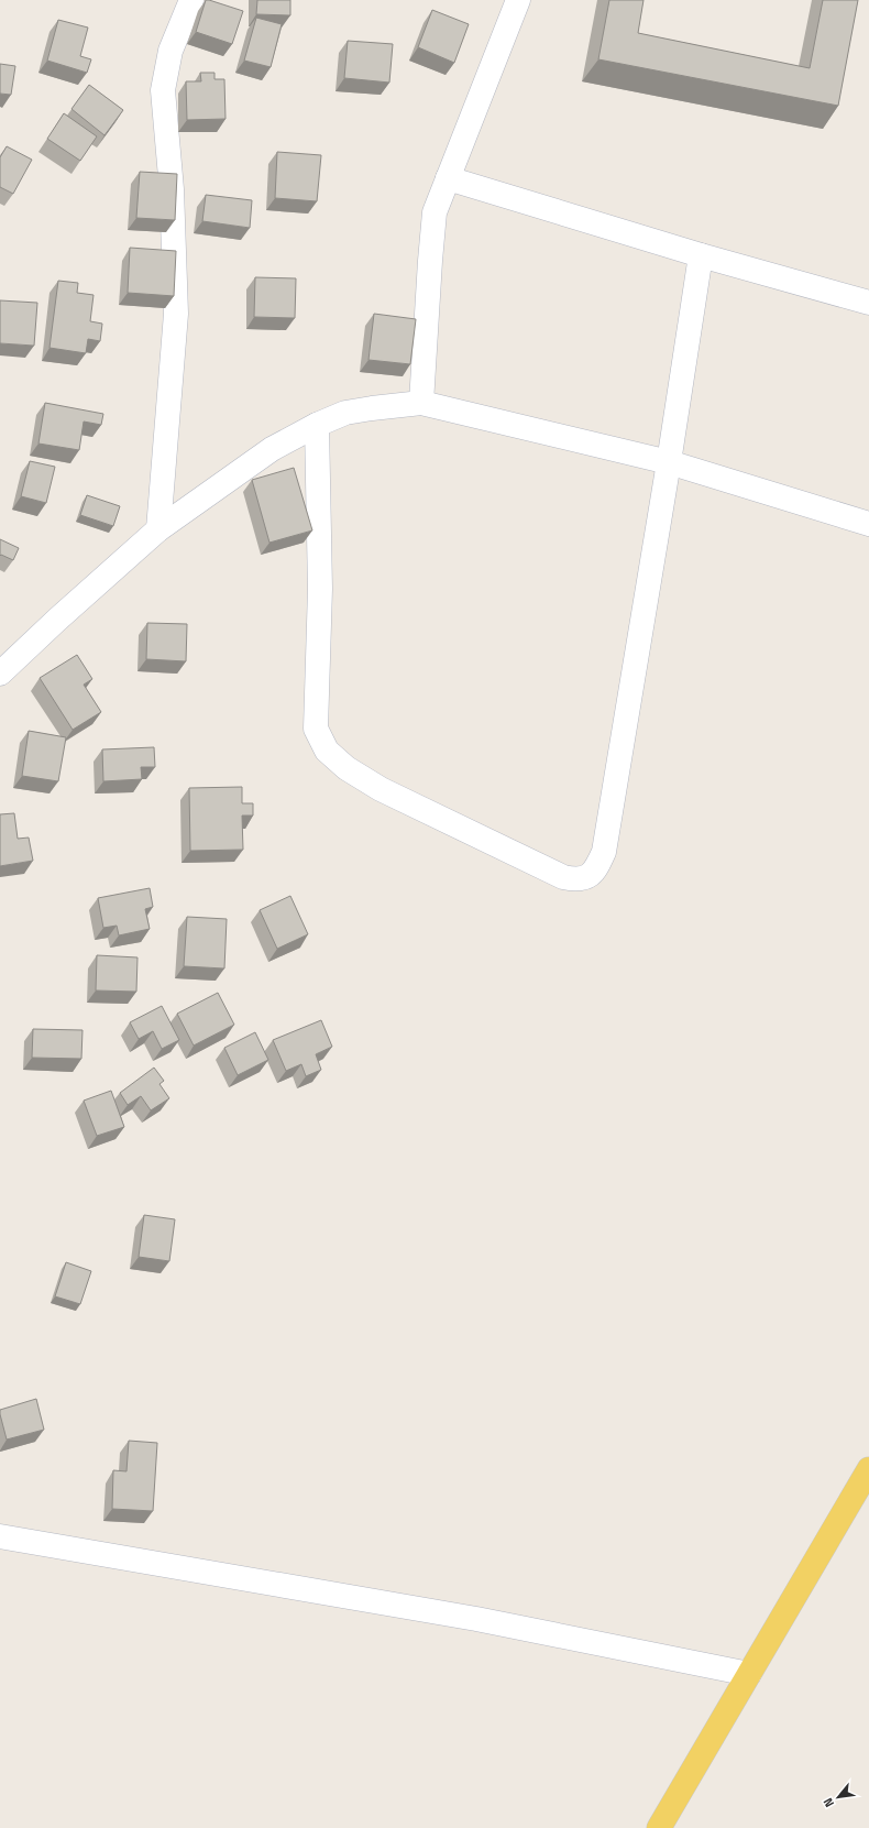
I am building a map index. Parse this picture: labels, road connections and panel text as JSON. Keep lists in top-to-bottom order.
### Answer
{
  "north": "bottom left"
}
